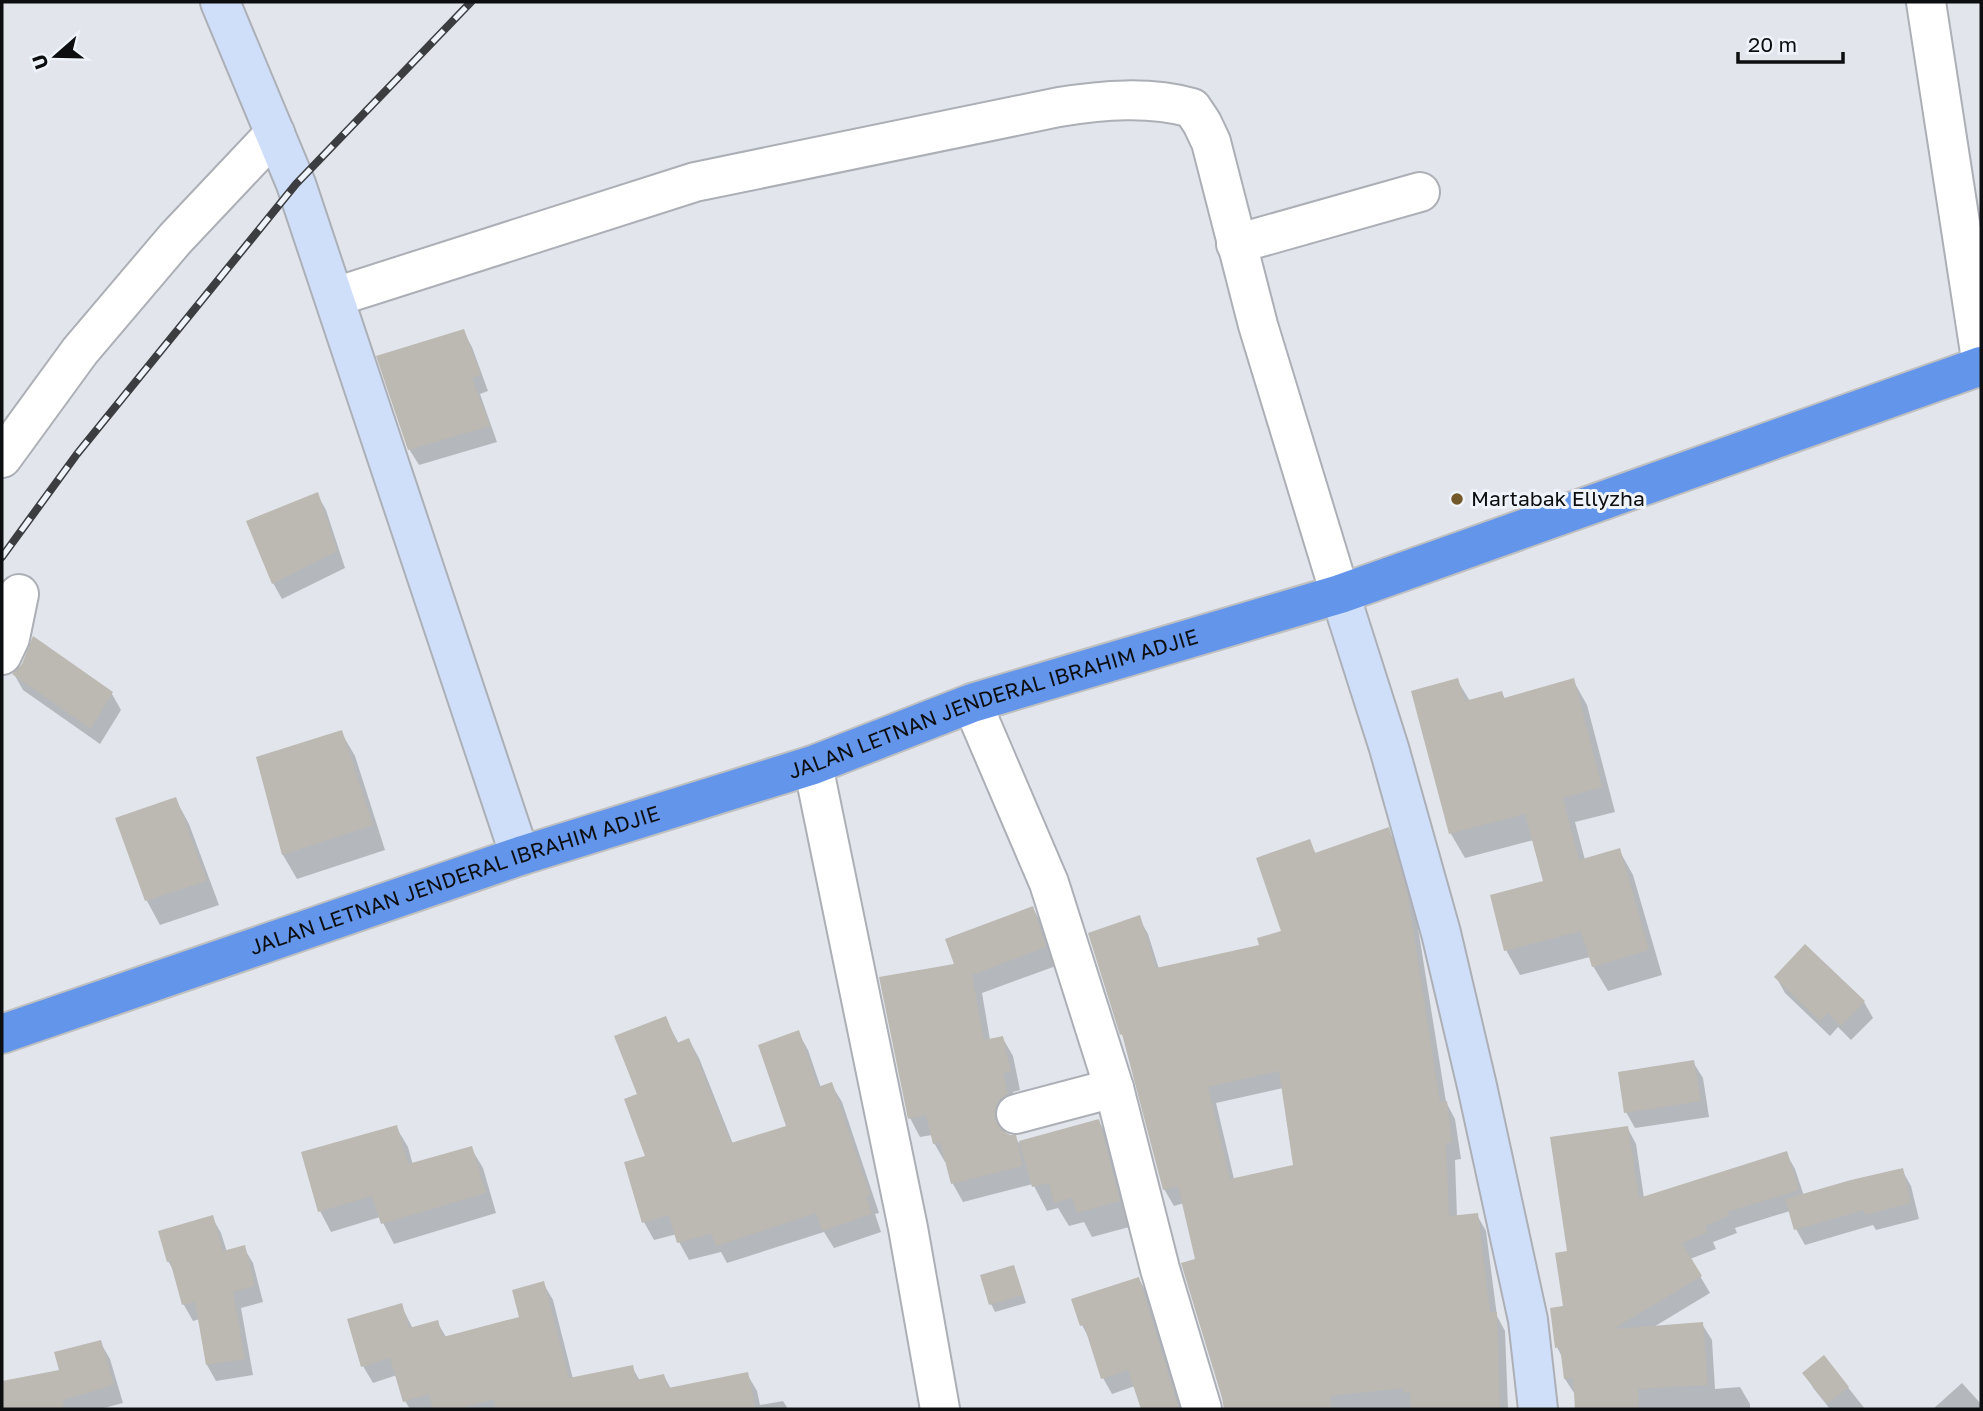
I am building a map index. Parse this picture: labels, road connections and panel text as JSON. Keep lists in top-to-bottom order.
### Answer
{
  "streets": {
    "highway": ["JALAN LETNAN JENDERAL IBRAHIM ADJIE"]
  },
  "places": ["Martabak Ellyzha"],
  "scale_bar": "20 m",
  "north": "left"
}
